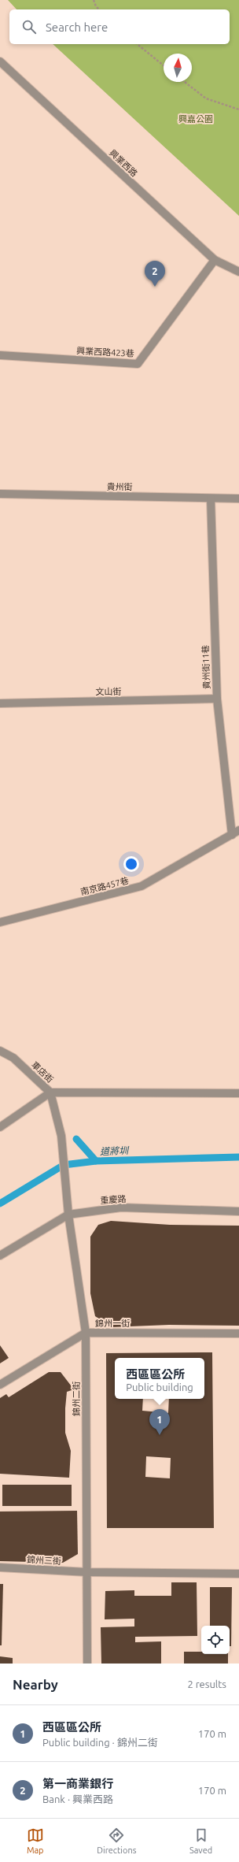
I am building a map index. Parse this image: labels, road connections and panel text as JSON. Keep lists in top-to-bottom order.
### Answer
{
  "streets": {
    "street": [
      "興業西路",
      "興業西路423巷",
      "貴州街",
      "貴州街11巷",
      "文山街",
      "南京路457巷",
      "車店街",
      "重慶路",
      "錦州一街",
      "錦州二街",
      "錦州三街"
    ]
  },
  "crossings": [
    ["興業西路", "興業西路423巷"],
    ["貴州街", "貴州街11巷"],
    ["貴州街11巷", "文山街"],
    ["貴州街11巷", "南京路457巷"],
    ["車店街", "錦州二街"],
    ["重慶路", "錦州二街"],
    ["錦州一街", "錦州二街"],
    ["錦州二街", "錦州三街"]
  ],
  "water": ["道將圳"],
  "parks": ["興嘉公園"],
  "north": "top",
  "page": {
    "search": "Search here",
    "pins": ["2", "1"],
    "popup": ["西區區公所", "Public building"],
    "heading": ["Nearby", "2 results"],
    "list": [
      {
        "mark": "1",
        "name": "西區區公所",
        "note": "Public building · 錦州二街",
        "value": "170 m"
      },
      {
        "mark": "2",
        "name": "第一商業銀行",
        "note": "Bank · 興業西路",
        "value": "170 m"
      }
    ],
    "nav": ["Map", "Directions", "Saved"]
  }
}
